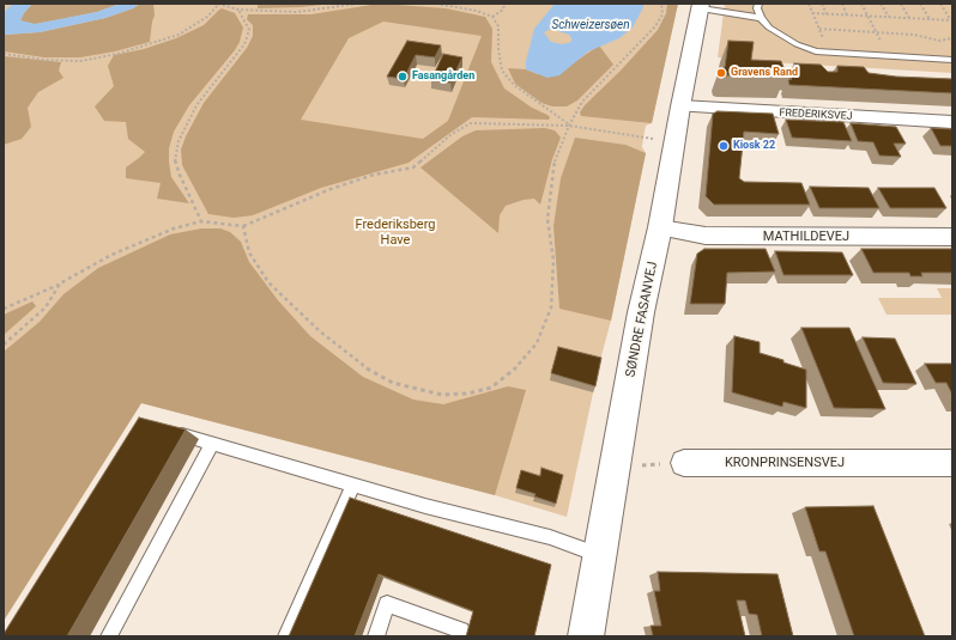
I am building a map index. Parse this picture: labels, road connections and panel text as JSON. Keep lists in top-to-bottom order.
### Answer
{
  "streets": {
    "street": [
      "FREDERIKSVEJ",
      "MATHILDEVEJ",
      "SØNDRE FASANVEJ",
      "KRONPRINSENSVEJ"
    ]
  },
  "crossings": [
    ["FREDERIKSVEJ", "SØNDRE FASANVEJ"],
    ["MATHILDEVEJ", "SØNDRE FASANVEJ"]
  ],
  "water": ["Schweizersøen"],
  "parks": ["Frederiksberg Have"],
  "places": ["Gravens Rand", "Fasangården", "Kiosk 22"]
}
